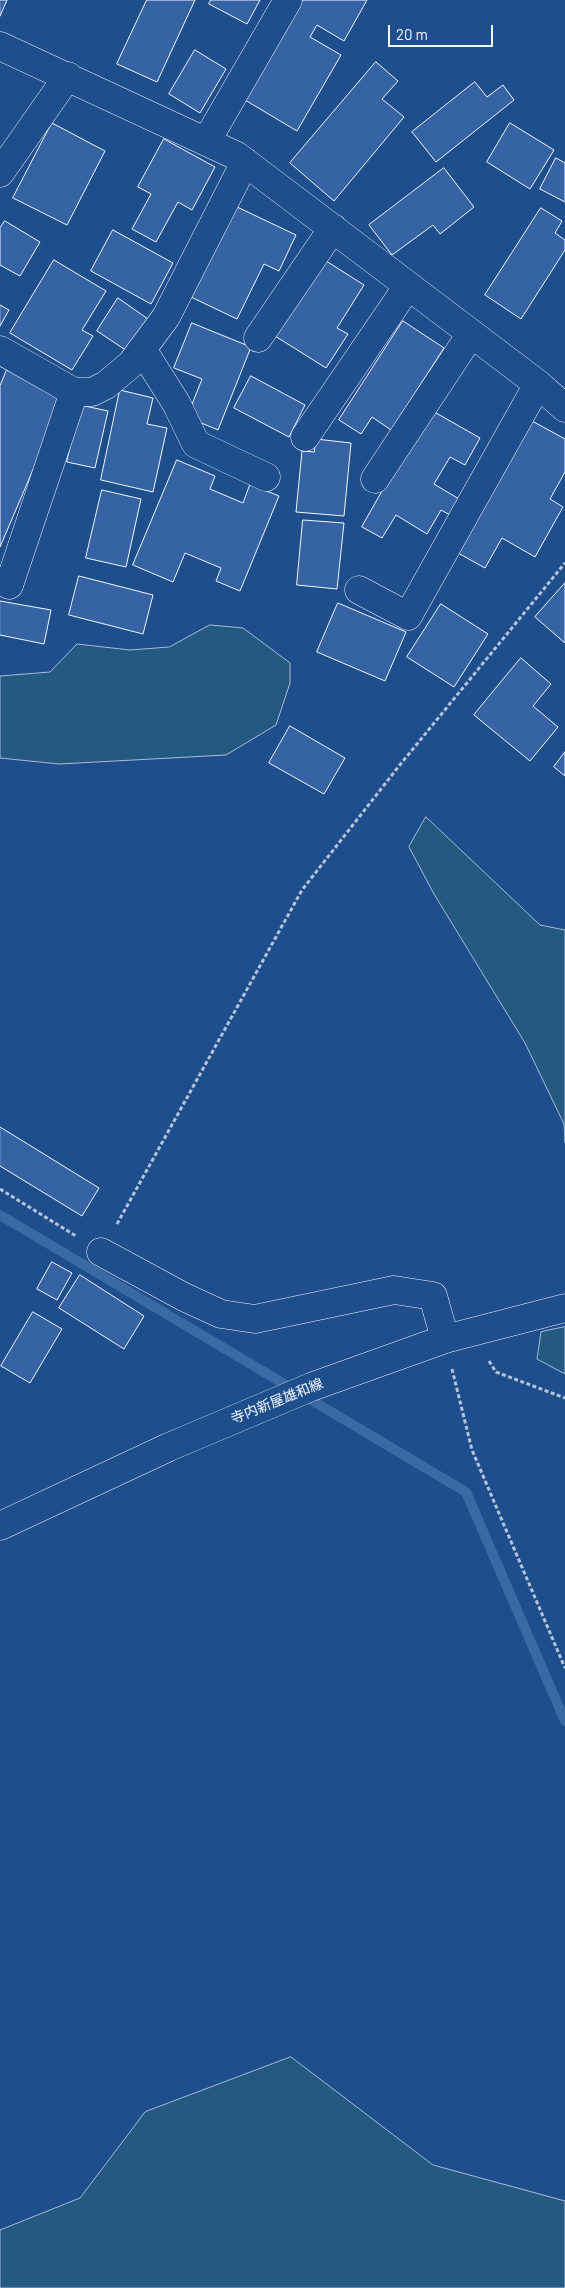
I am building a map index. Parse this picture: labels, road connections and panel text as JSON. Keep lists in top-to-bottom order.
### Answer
{
  "streets": {
    "street": ["寺内新屋雄和線"]
  },
  "scale_bar": "20 m"
}
